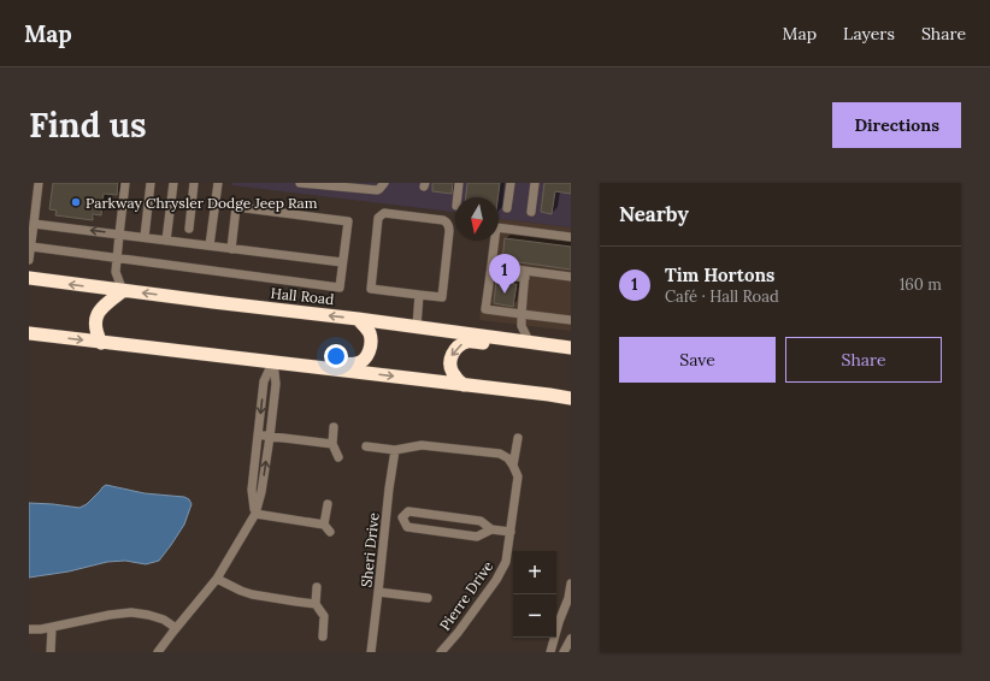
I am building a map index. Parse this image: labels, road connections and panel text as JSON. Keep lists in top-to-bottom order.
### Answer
{
  "streets": {
    "highway": ["Hall Road"],
    "street": ["Sheri Drive", "Pierre Drive"]
  },
  "places": ["Parkway Chrysler Dodge Jeep Ram"],
  "north": "bottom",
  "page": {
    "header": "Map",
    "nav": ["Map", "Layers", "Share"],
    "buttons": [
      "Directions",
      ["Save", "Share"]
    ],
    "title": "Find us",
    "heading": "Nearby",
    "list": [
      {
        "mark": "1",
        "name": "Tim Hortons",
        "note": "Café · Hall Road",
        "value": "160 m"
      }
    ],
    "pins": "1",
    "map_buttons": ["+", "−"]
  }
}
